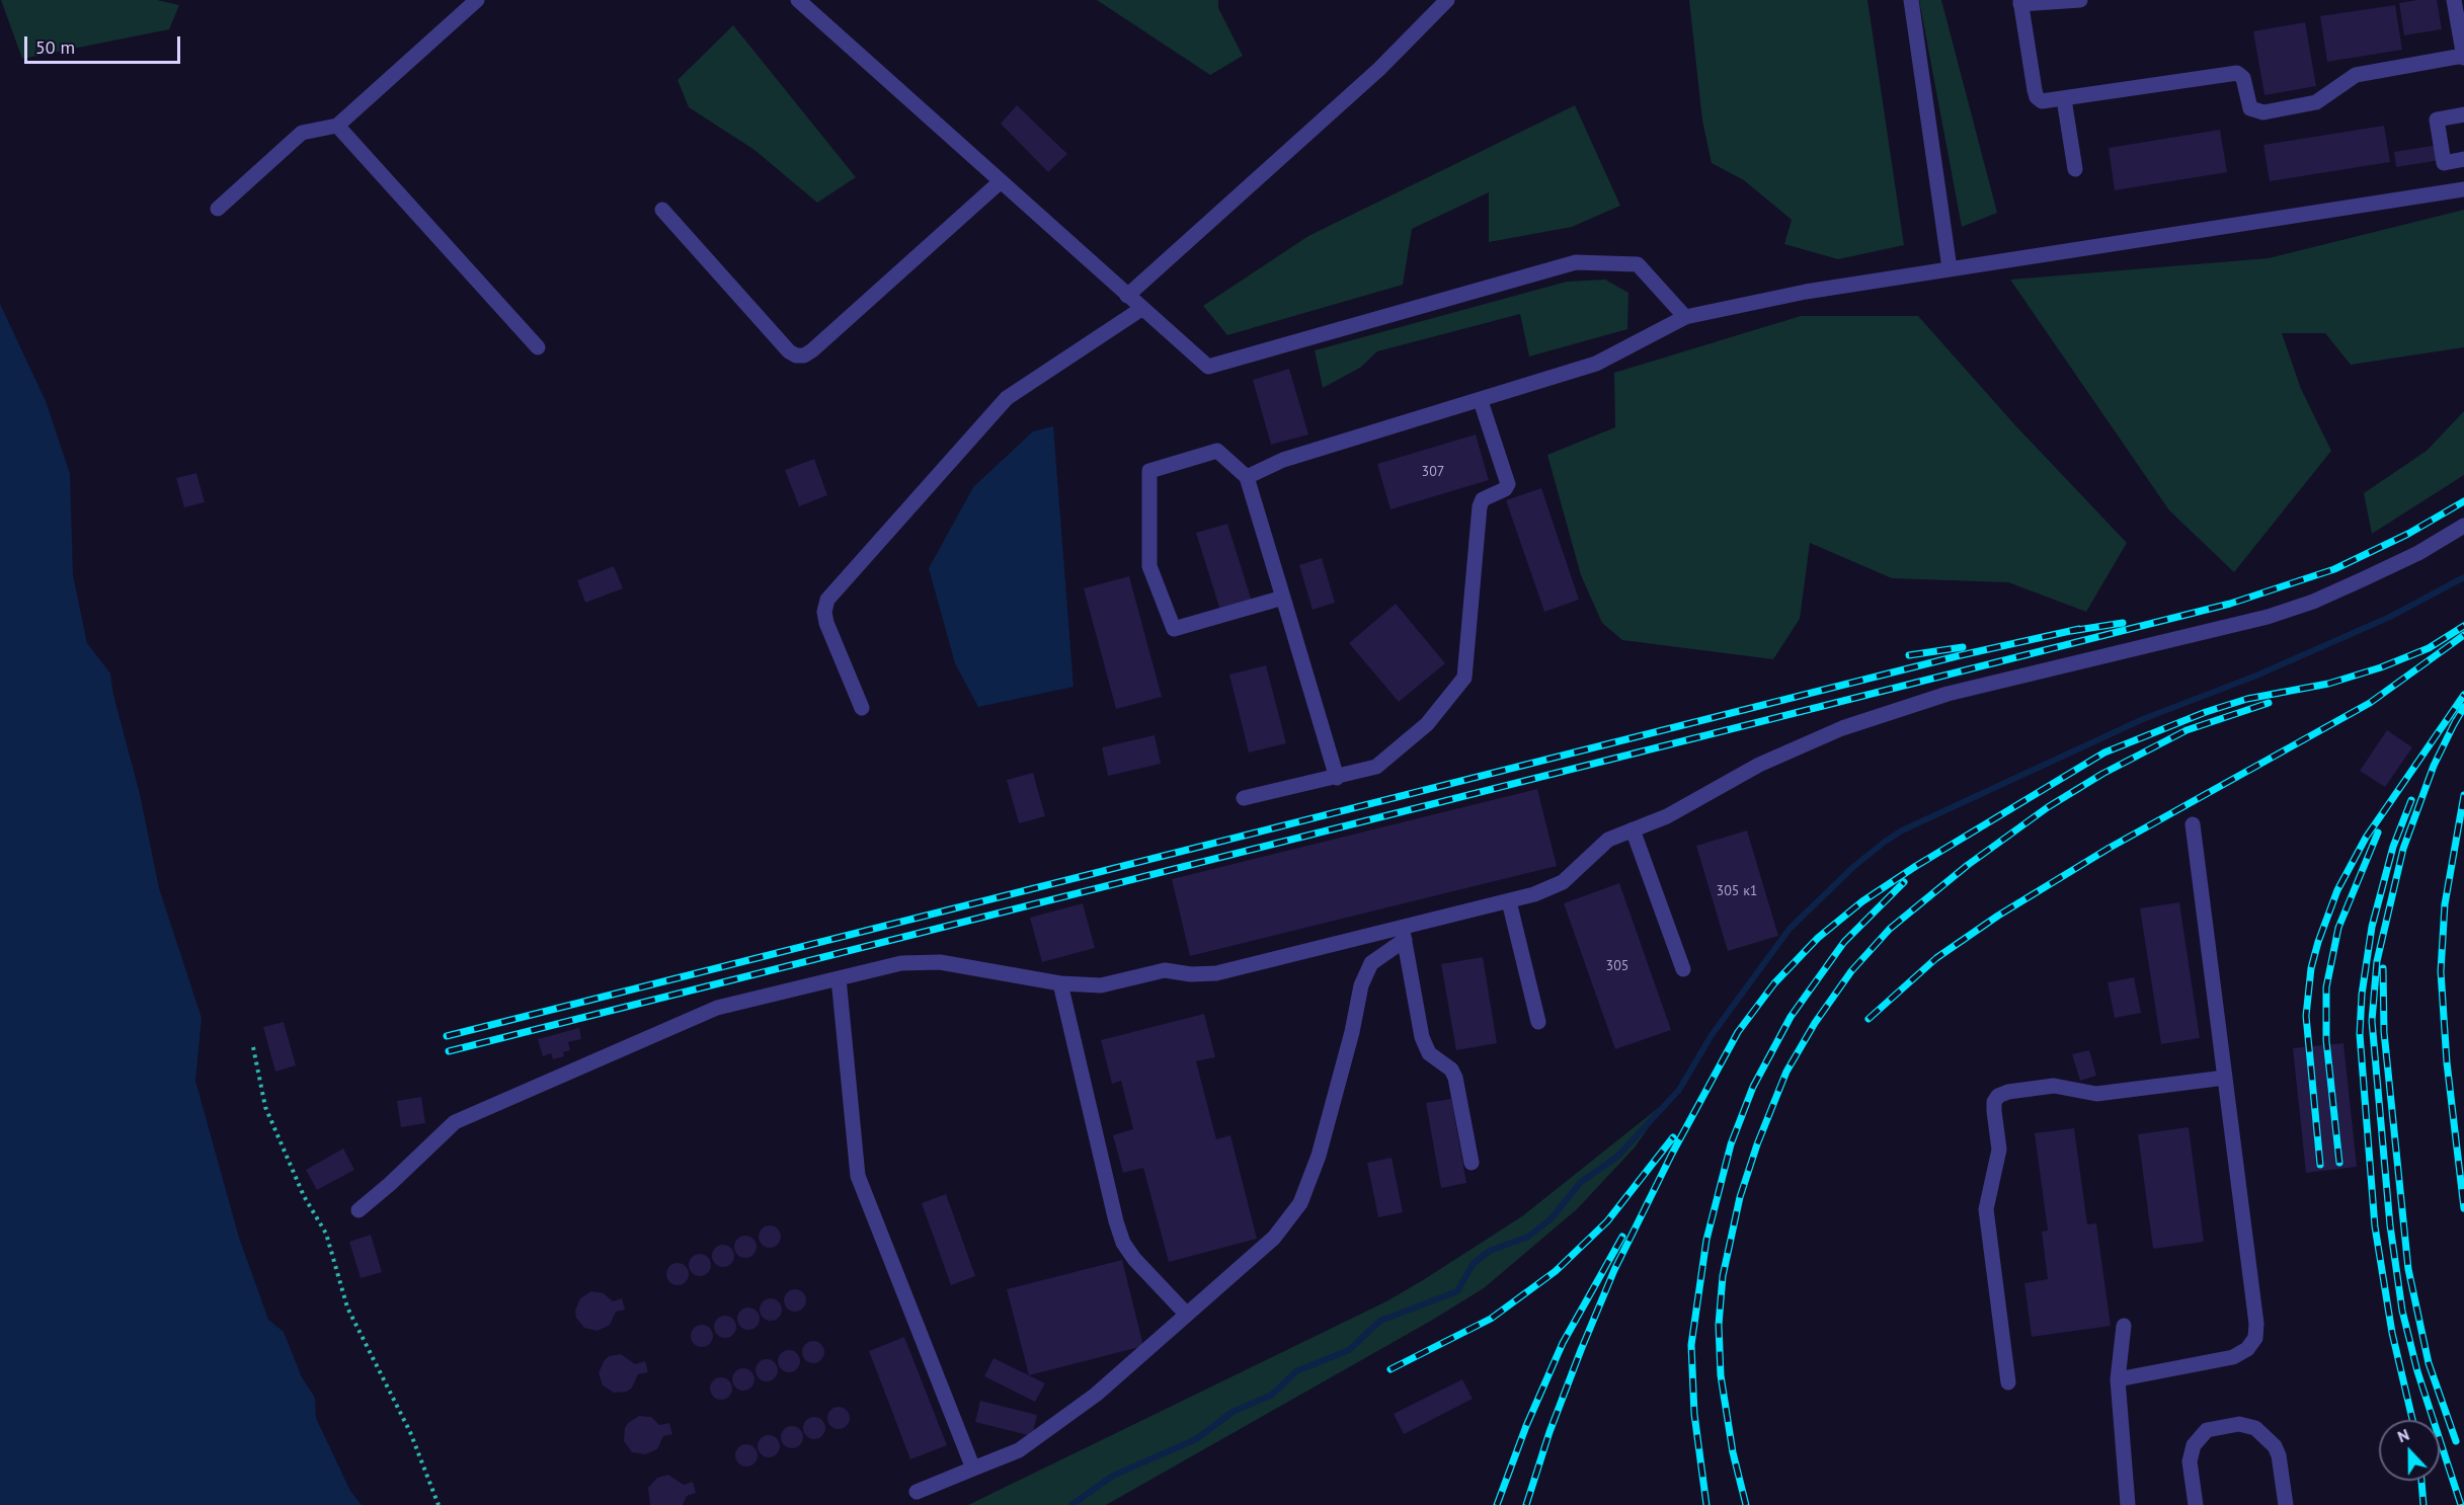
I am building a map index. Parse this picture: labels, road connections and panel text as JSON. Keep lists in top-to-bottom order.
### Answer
{
  "house_numbers": ["307", "305 к1", "305"],
  "scale_bar": "50 m",
  "north": "top"
}
